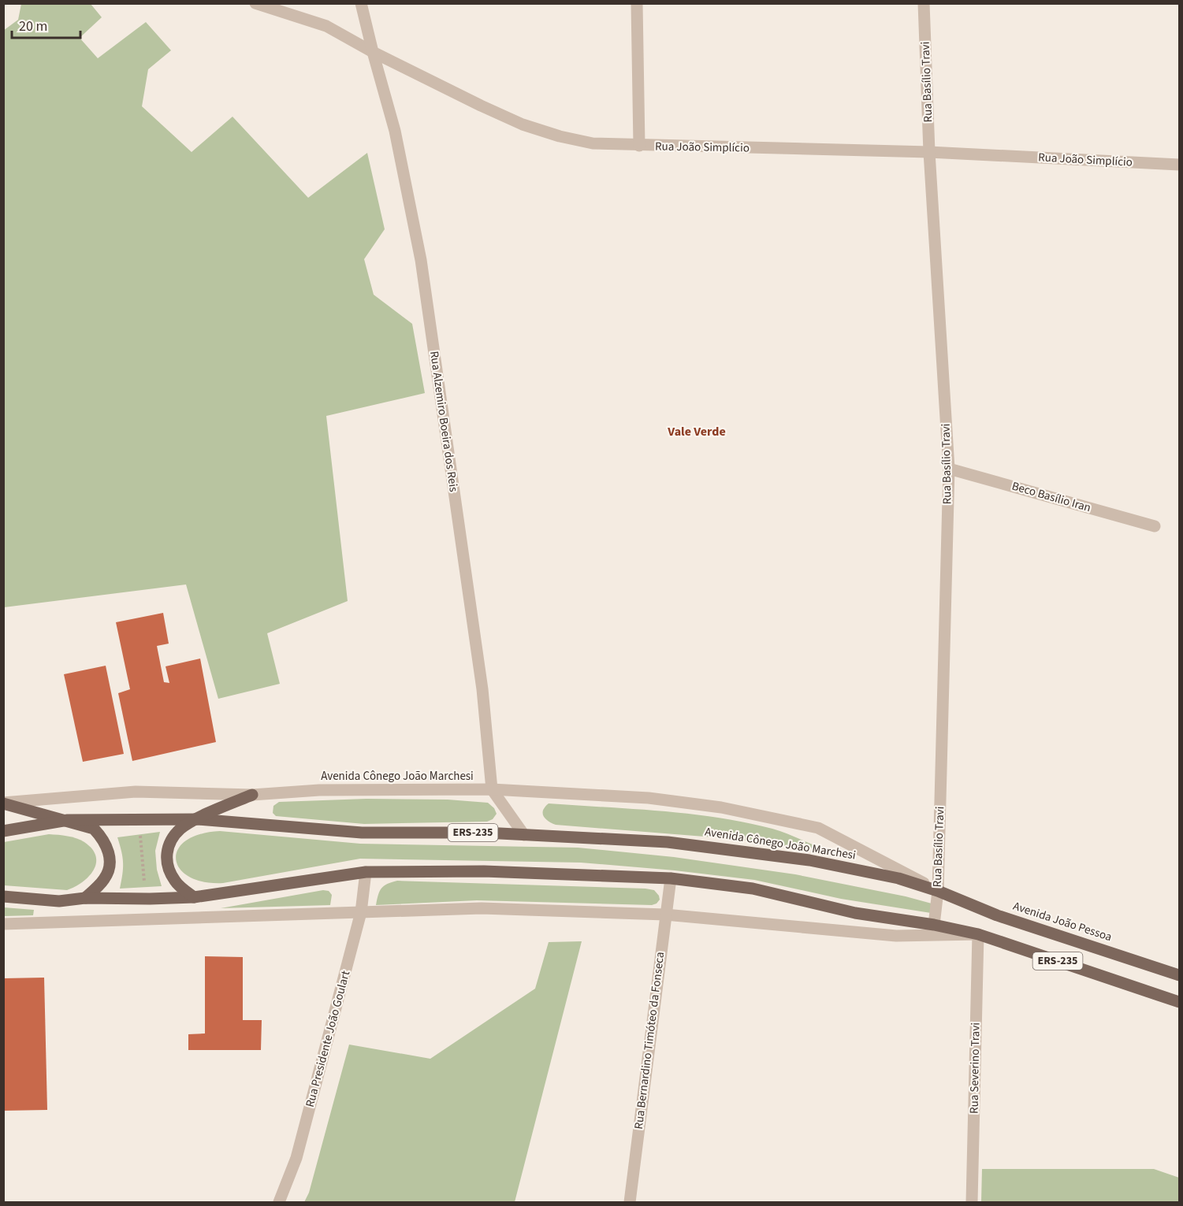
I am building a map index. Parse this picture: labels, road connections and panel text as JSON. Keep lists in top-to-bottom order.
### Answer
{
  "streets": {
    "main road": ["Avenida Cônego João Marchesi", "ERS-235", "Avenida João Pessoa"],
    "street": [
      "Rua Basílio Travi",
      "Rua João Simplício",
      "Rua Alzemiro Boeira dos Reis",
      "Beco Basílio Iran",
      "Rua Presidente João Goulart",
      "Rua Bernardino Timóteo da Fonseca",
      "Rua Severino Travi"
    ]
  },
  "crossings": [
    ["Rua Basílio Travi", "Rua João Simplício"],
    ["Rua Basílio Travi", "Beco Basílio Iran"],
    ["Rua Basílio Travi", "Avenida Cônego João Marchesi"],
    ["Rua Basílio Travi", "ERS-235"],
    ["Rua Basílio Travi", "Avenida João Pessoa"],
    ["Rua João Simplício", "Rua Alzemiro Boeira dos Reis"],
    ["Rua Alzemiro Boeira dos Reis", "Avenida Cônego João Marchesi"],
    ["Avenida Cônego João Marchesi", "Avenida João Pessoa"],
    ["ERS-235", "Rua Presidente João Goulart"],
    ["ERS-235", "Rua Bernardino Timóteo da Fonseca"],
    ["ERS-235", "Rua Severino Travi"]
  ],
  "districts": ["Vale Verde"],
  "scale_bar": "20 m"
}
